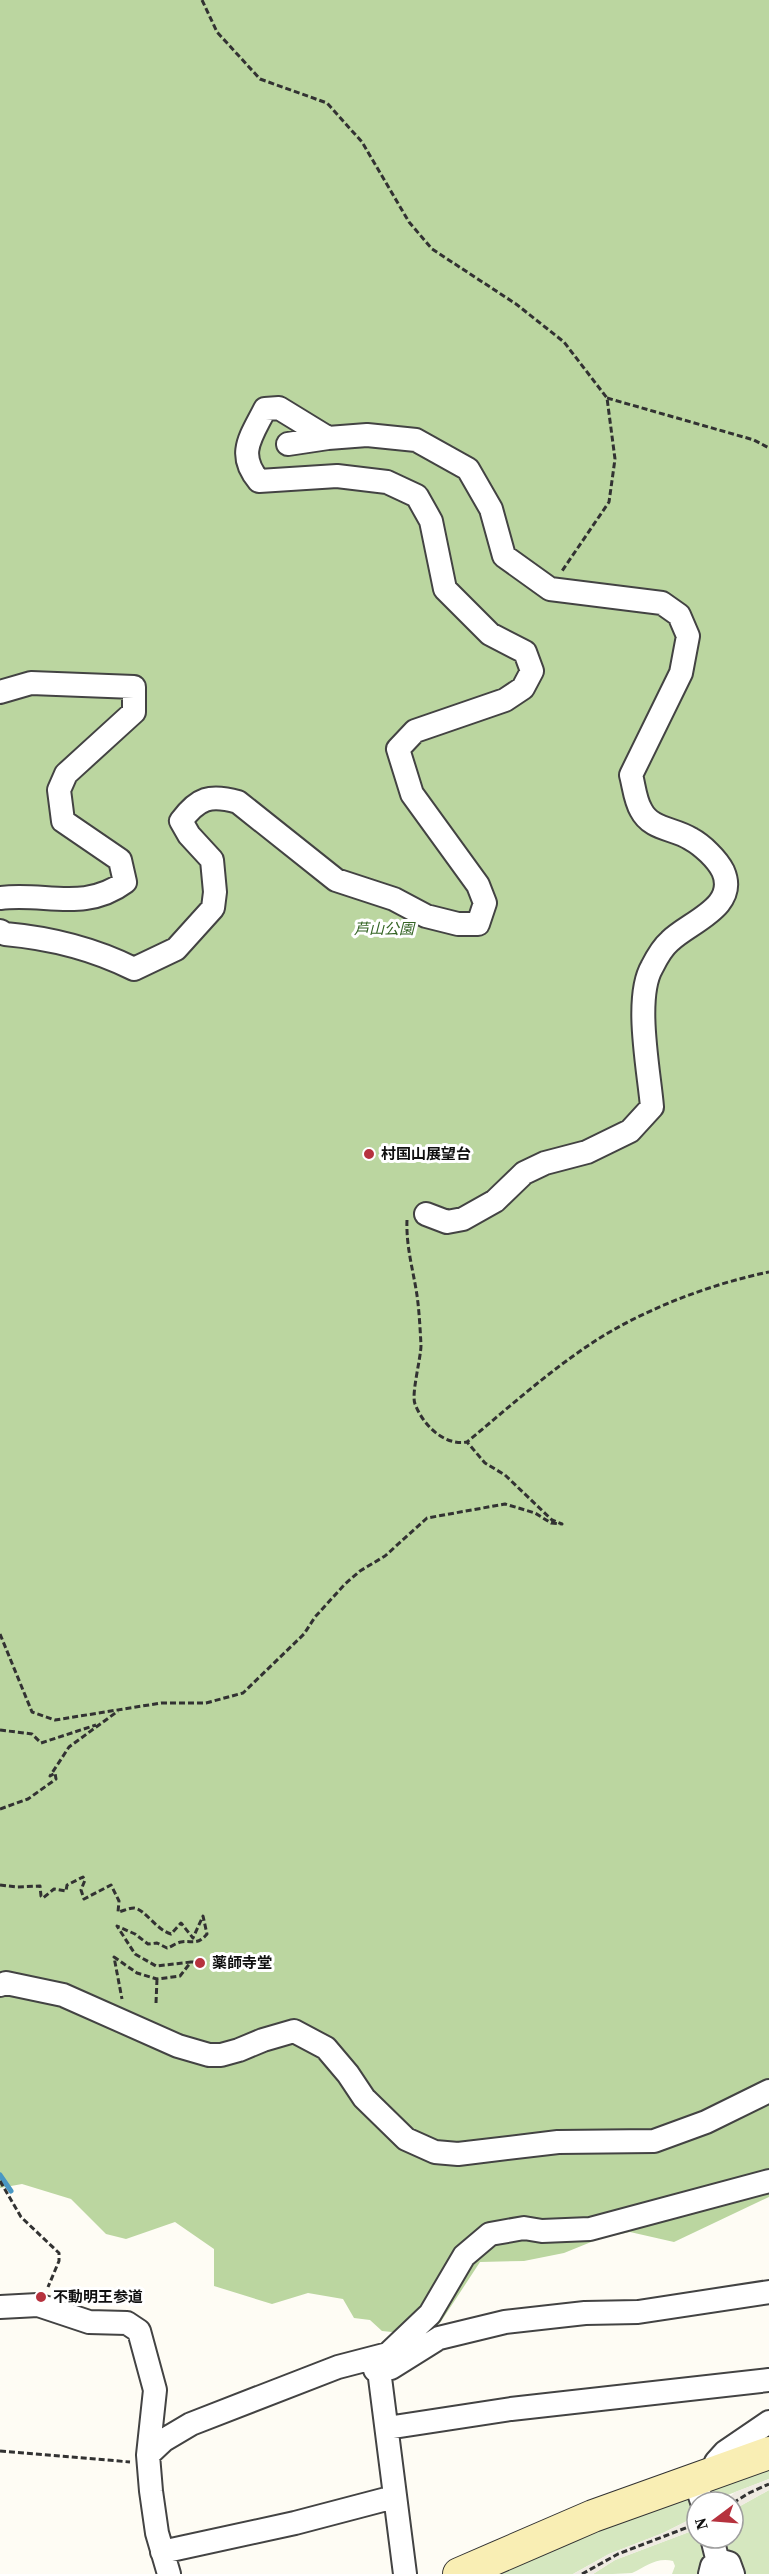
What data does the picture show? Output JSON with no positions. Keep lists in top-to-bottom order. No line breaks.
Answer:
{"parks":["芦山公園"],"places":["村国山展望台","薬師寺堂","不動明王参道"],"north":"left"}
